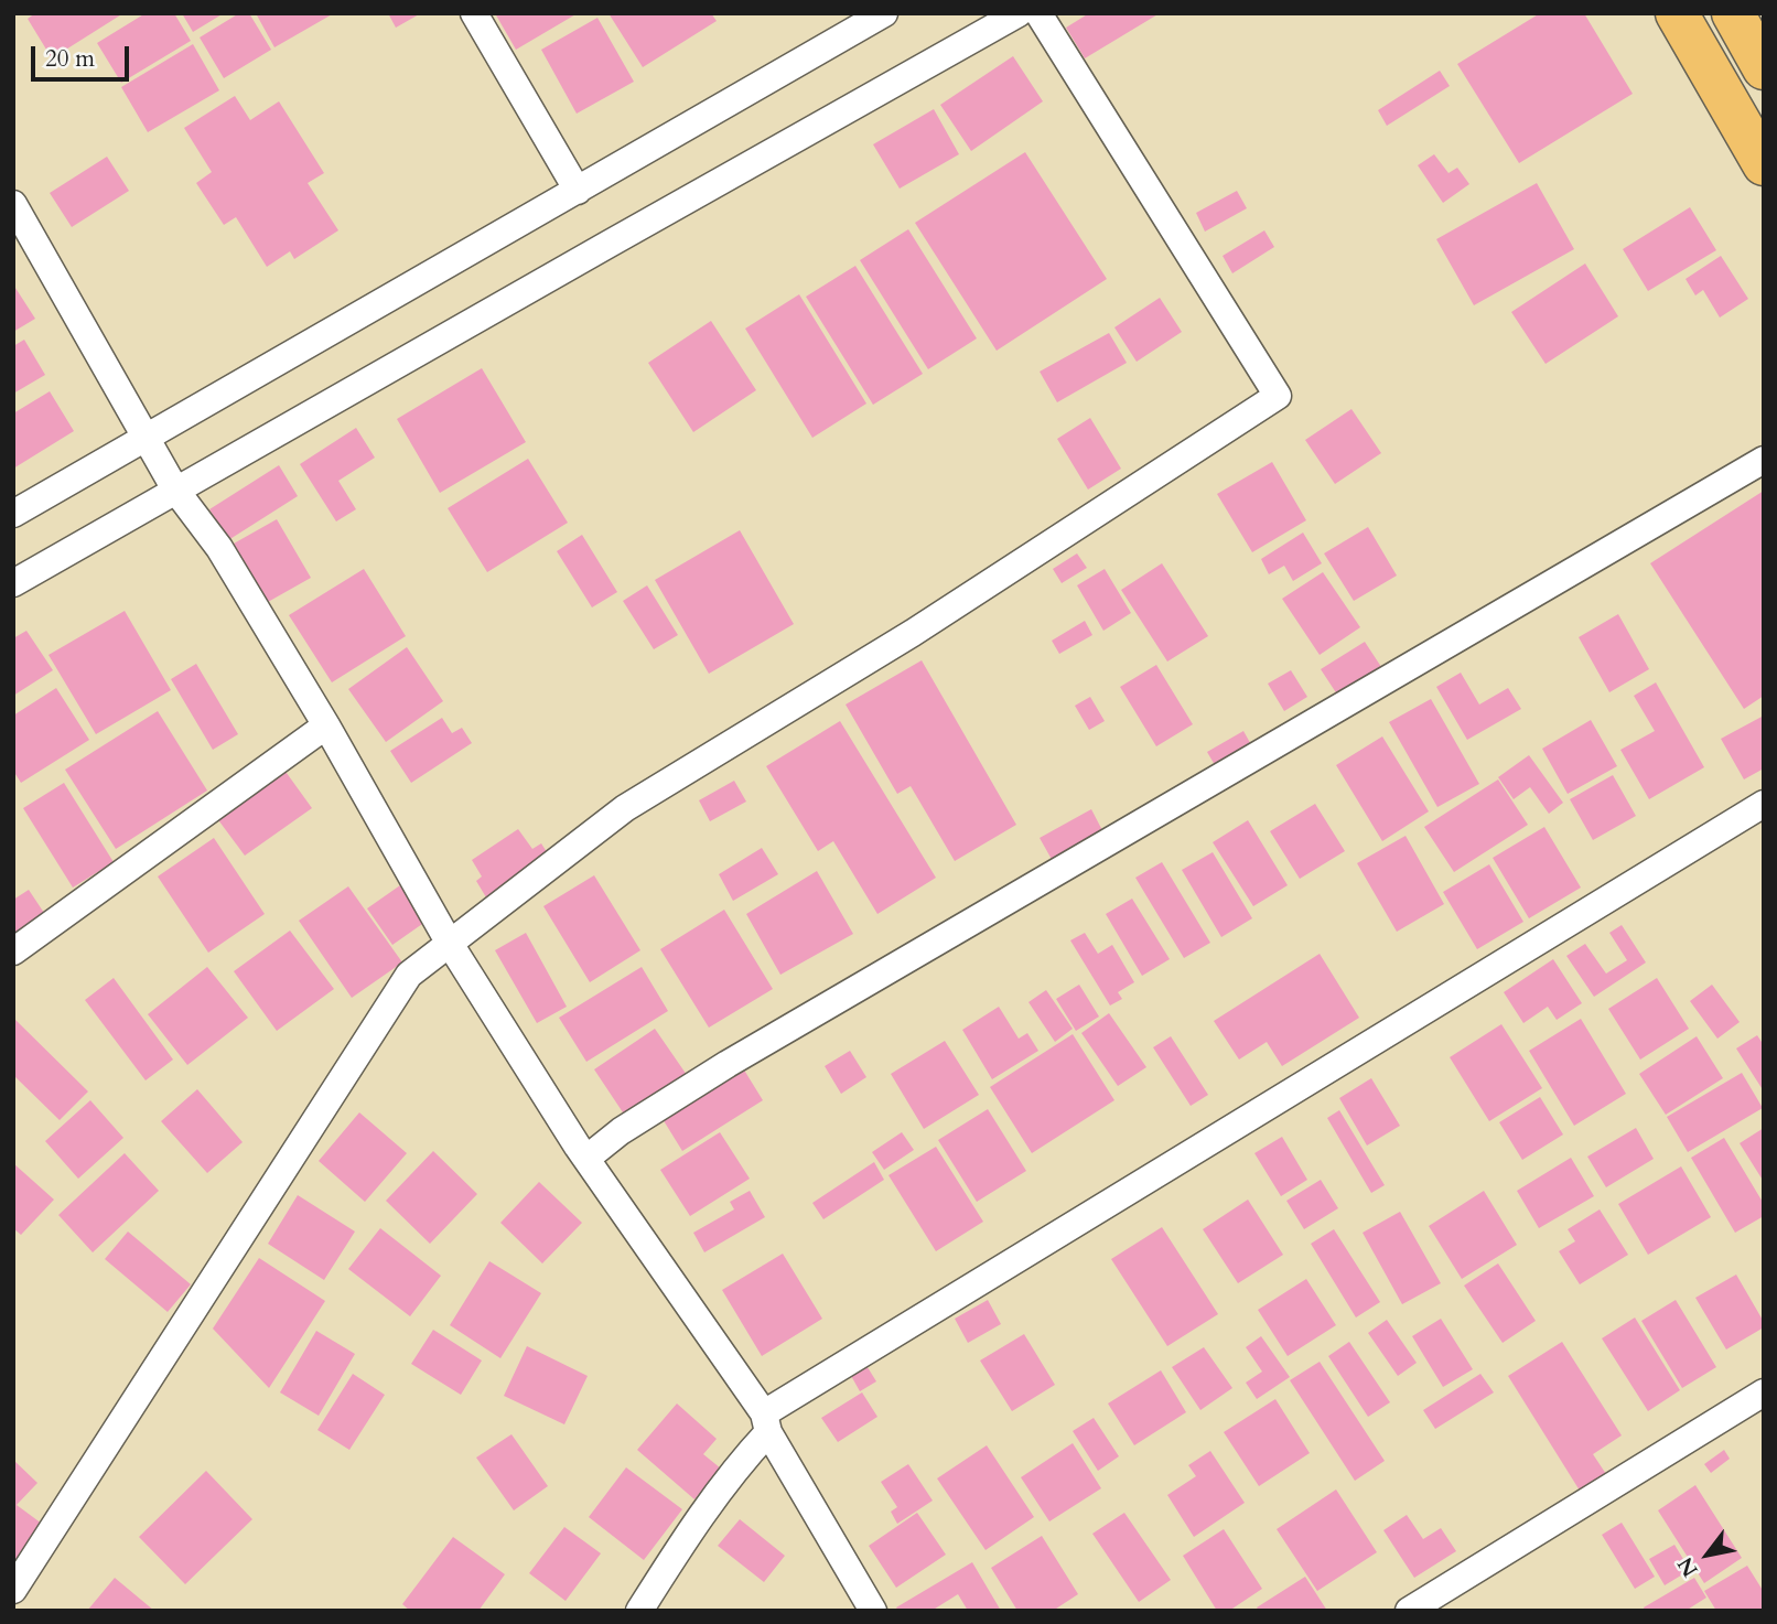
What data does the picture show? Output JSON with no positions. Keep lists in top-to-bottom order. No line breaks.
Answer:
{"scale_bar":"20 m","north":"bottom left"}
